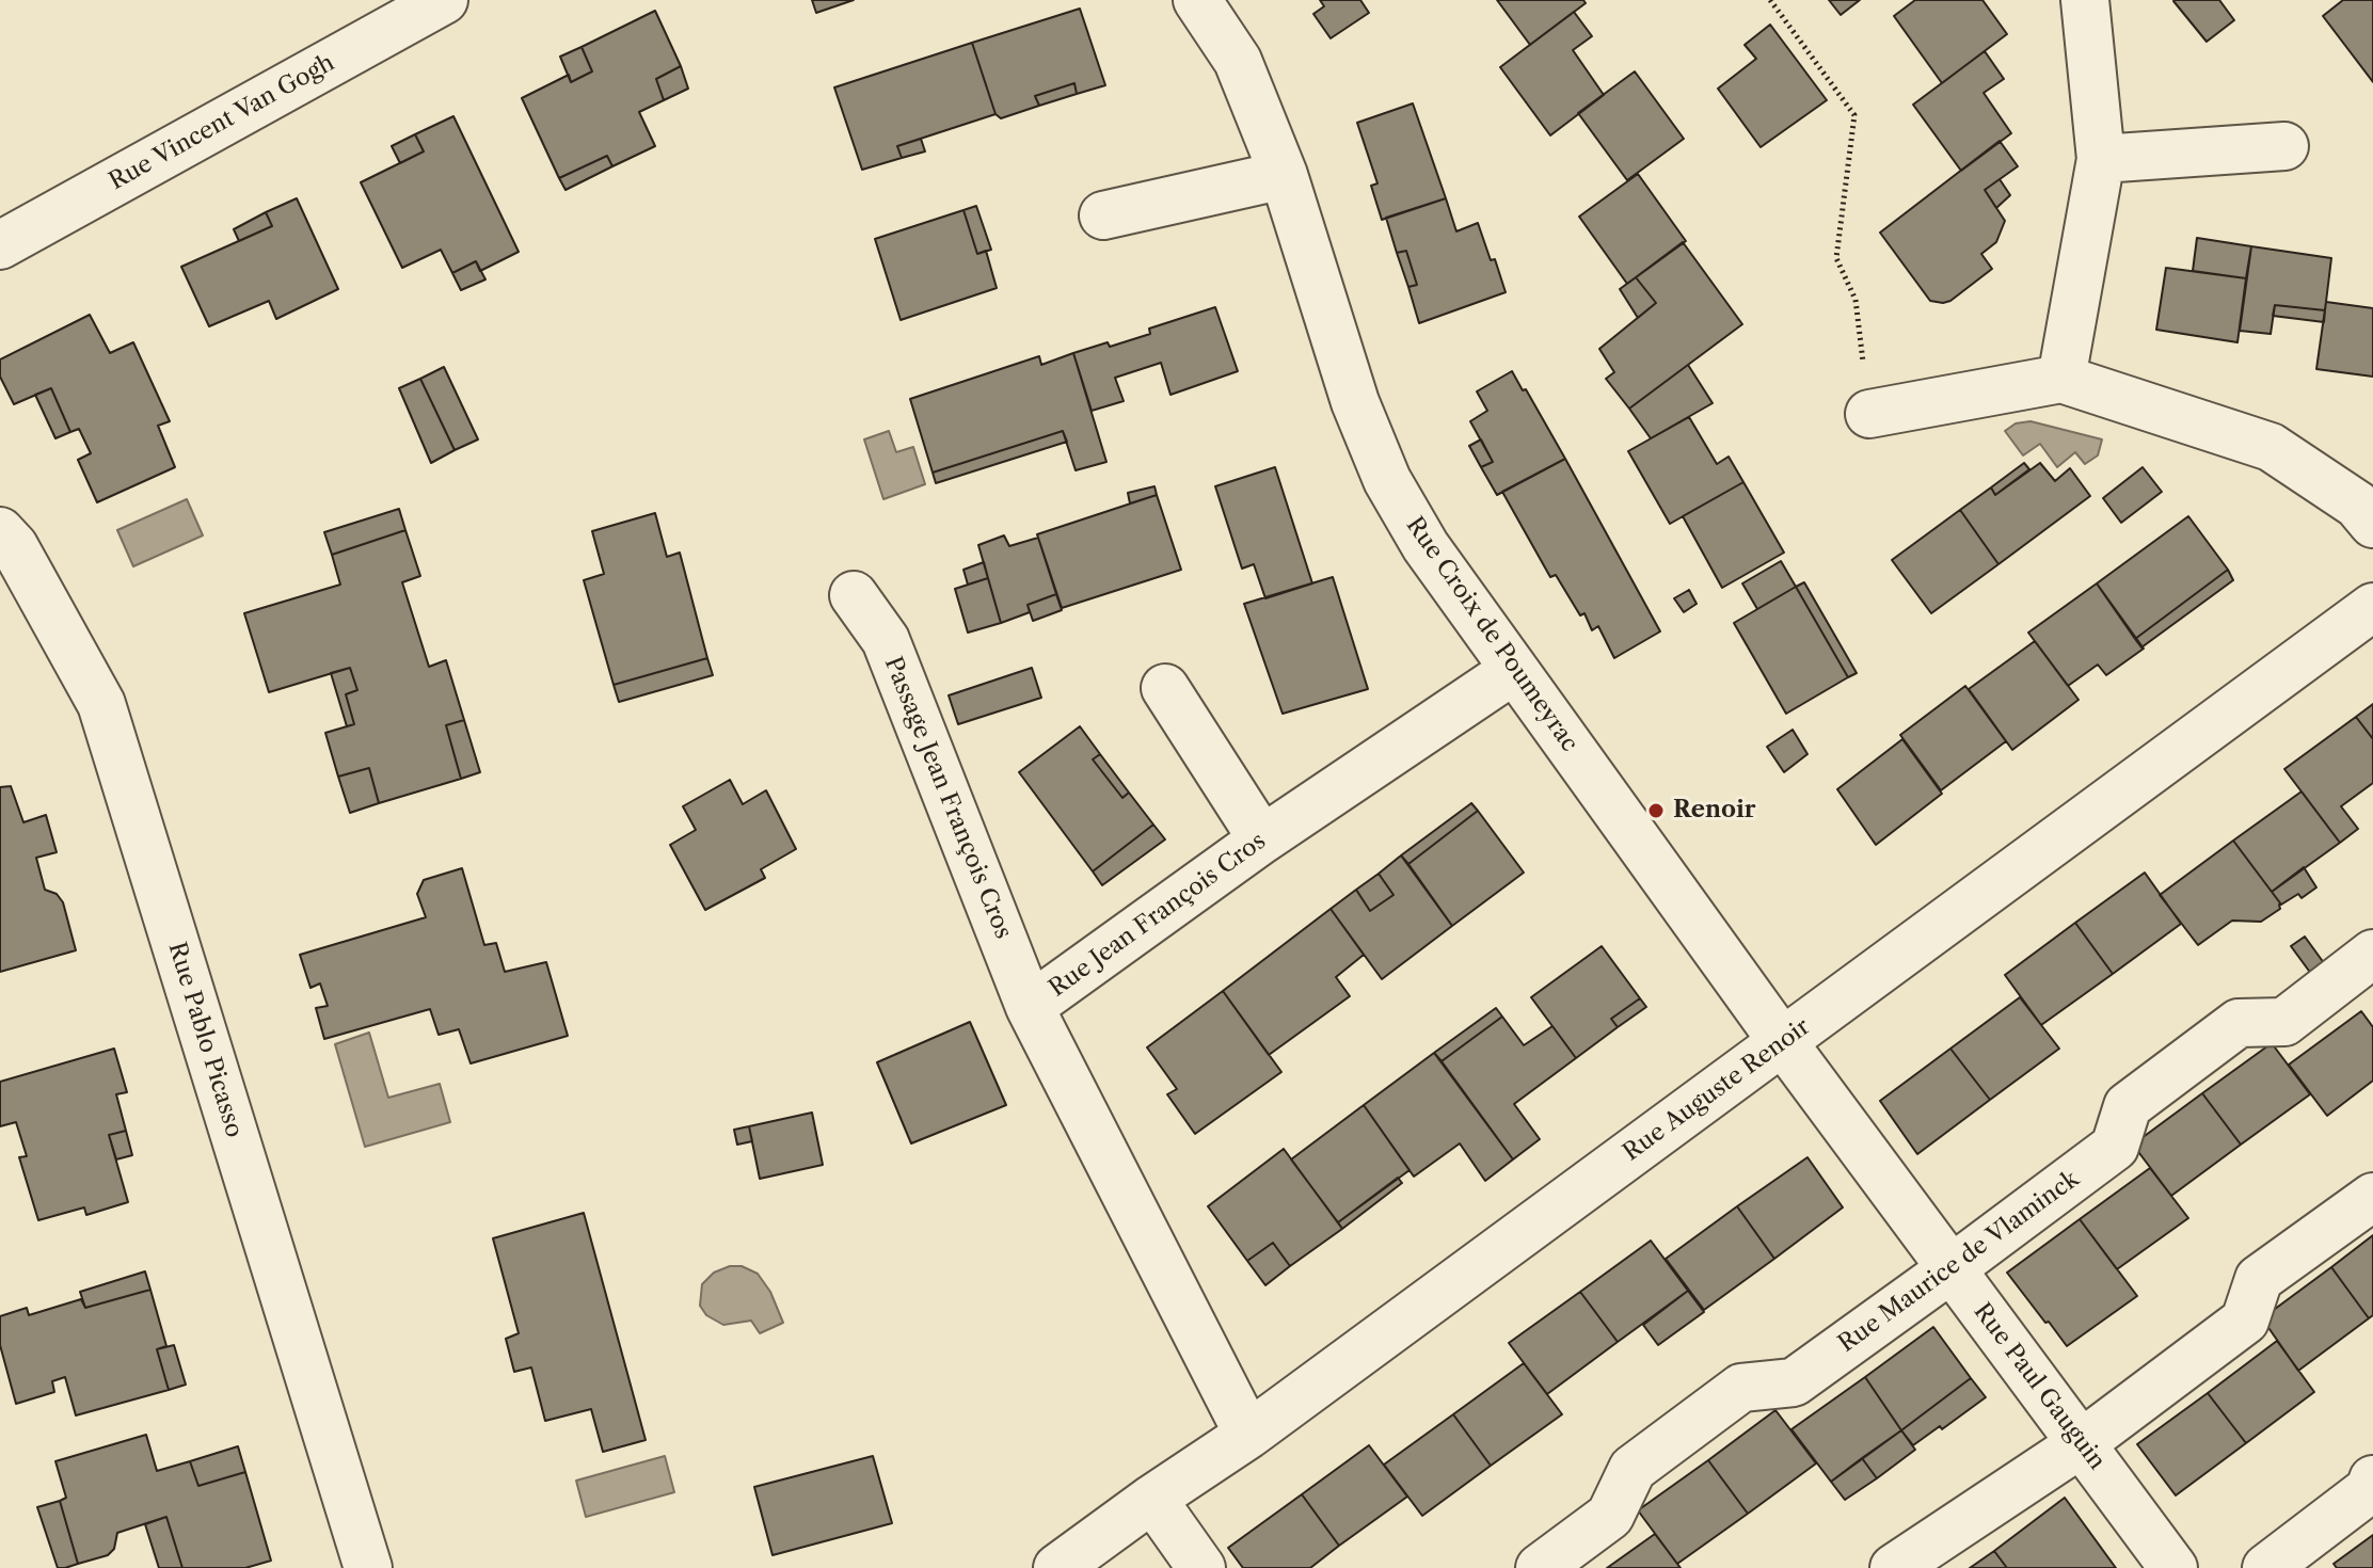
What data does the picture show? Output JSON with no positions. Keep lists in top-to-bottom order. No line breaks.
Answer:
{"streets":{"street":["Rue Vincent Van Gogh","Rue Croix de Poumeyrac","Passage Jean François Cros","Rue Jean François Cros","Rue Pablo Picasso","Rue Auguste Renoir","Rue Maurice de Vlaminck","Rue Paul Gauguin"]},"crossings":[["Rue Croix de Poumeyrac","Rue Jean François Cros"],["Rue Croix de Poumeyrac","Rue Auguste Renoir"],["Rue Croix de Poumeyrac","Rue Paul Gauguin"],["Passage Jean François Cros","Rue Jean François Cros"],["Rue Jean François Cros","Rue Auguste Renoir"],["Rue Auguste Renoir","Rue Paul Gauguin"],["Rue Maurice de Vlaminck","Rue Paul Gauguin"]],"places":["Renoir"]}
